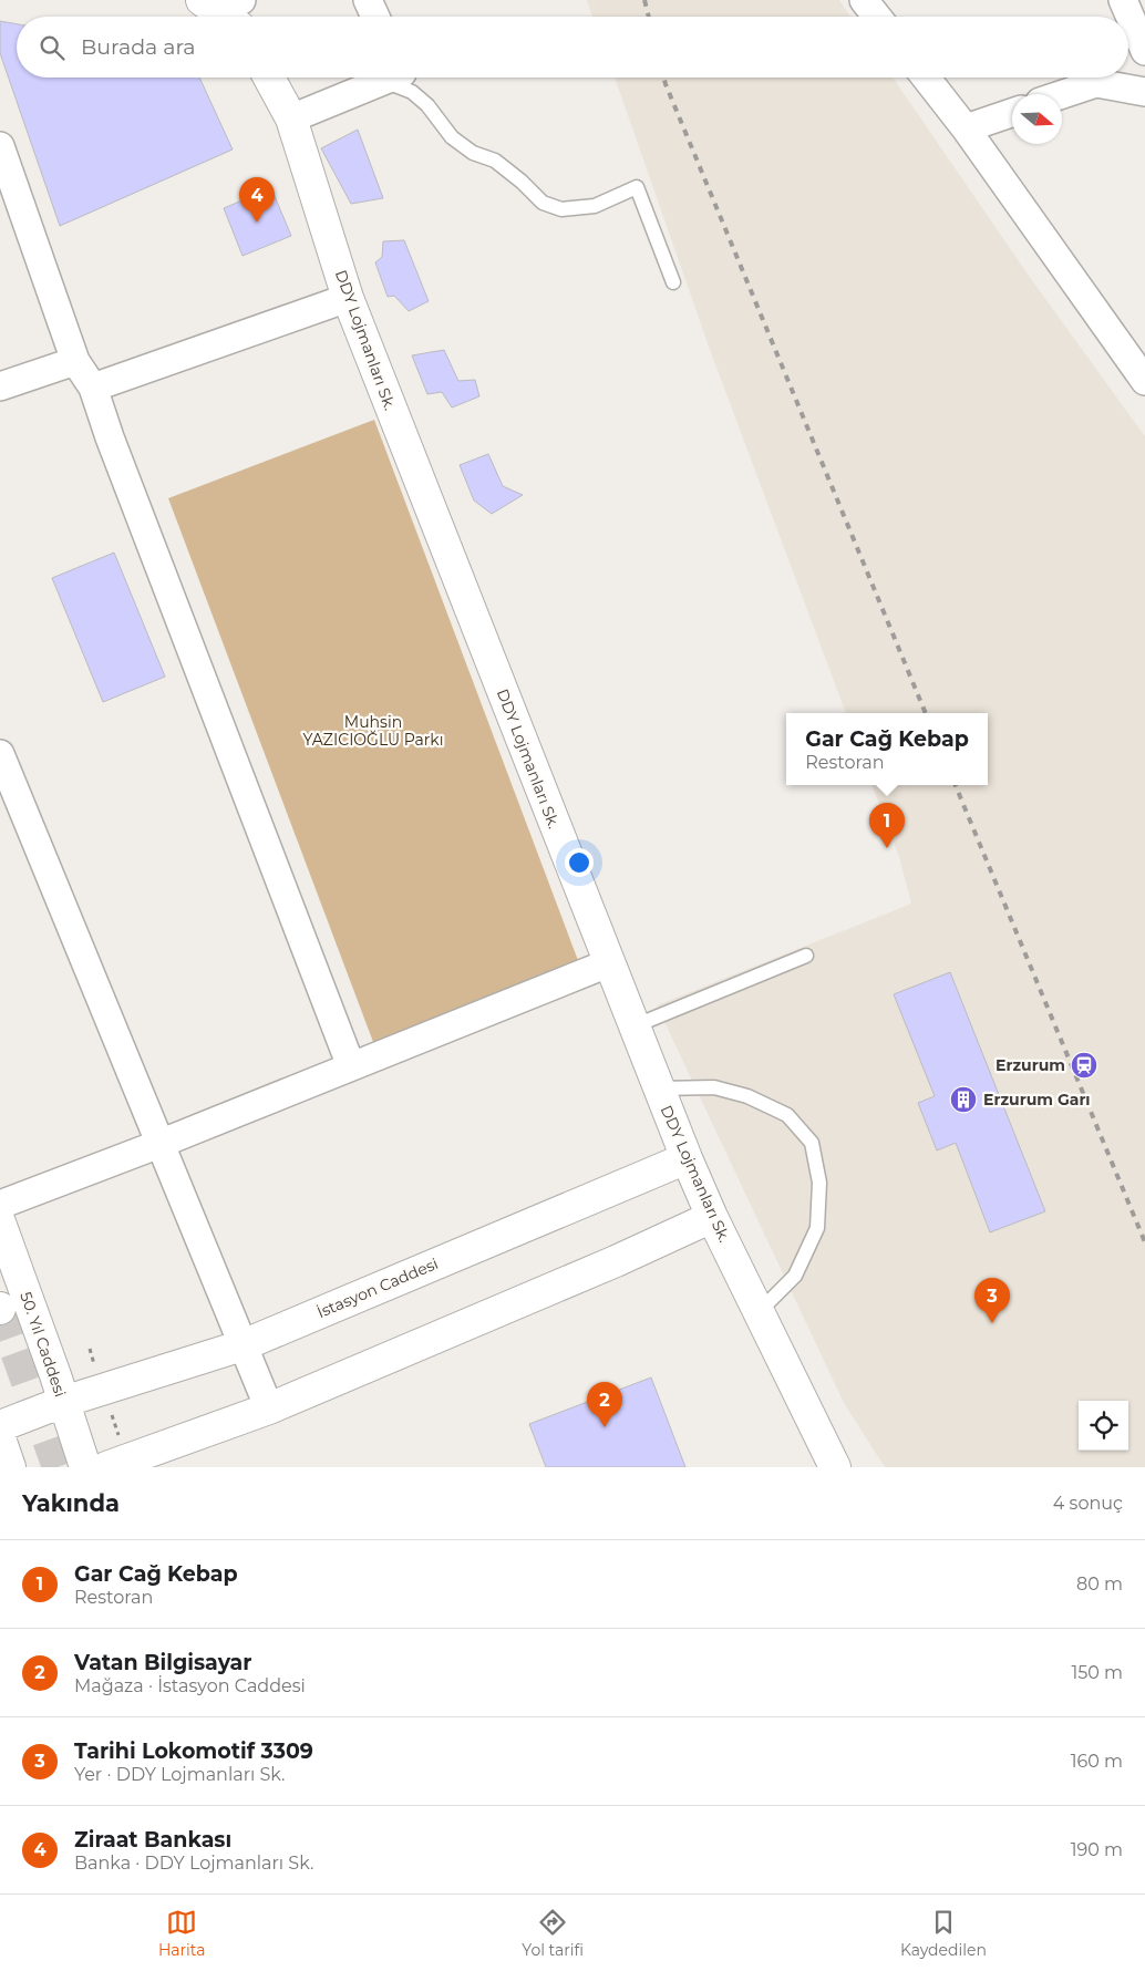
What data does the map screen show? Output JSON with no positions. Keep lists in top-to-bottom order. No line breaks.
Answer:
{"streets":{"street":["DDY Lojmanları Sk.","İstasyon Caddesi","50. Yıl Caddesi"]},"crossings":[["DDY Lojmanları Sk.","İstasyon Caddesi"],["İstasyon Caddesi","50. Yıl Caddesi"]],"parks":["Muhsin YAZICIOĞLU Parkı"],"places":{"station":["Erzurum"],"building":["Erzurum Garı"]},"north":"right","page":{"search":"Burada ara","pins":["4","1","3","2"],"popup":["Gar Cağ Kebap","Restoran"],"heading":["Yakında","4 sonuç"],"list":[{"mark":"1","name":"Gar Cağ Kebap","note":"Restoran","value":"80 m"},{"mark":"2","name":"Vatan Bilgisayar","note":"Mağaza · İstasyon Caddesi","value":"150 m"},{"mark":"3","name":"Tarihi Lokomotif 3309","note":"Yer · DDY Lojmanları Sk.","value":"160 m"},{"mark":"4","name":"Ziraat Bankası","note":"Banka · DDY Lojmanları Sk.","value":"190 m"}],"nav":["Harita","Yol tarifi","Kaydedilen"]}}
